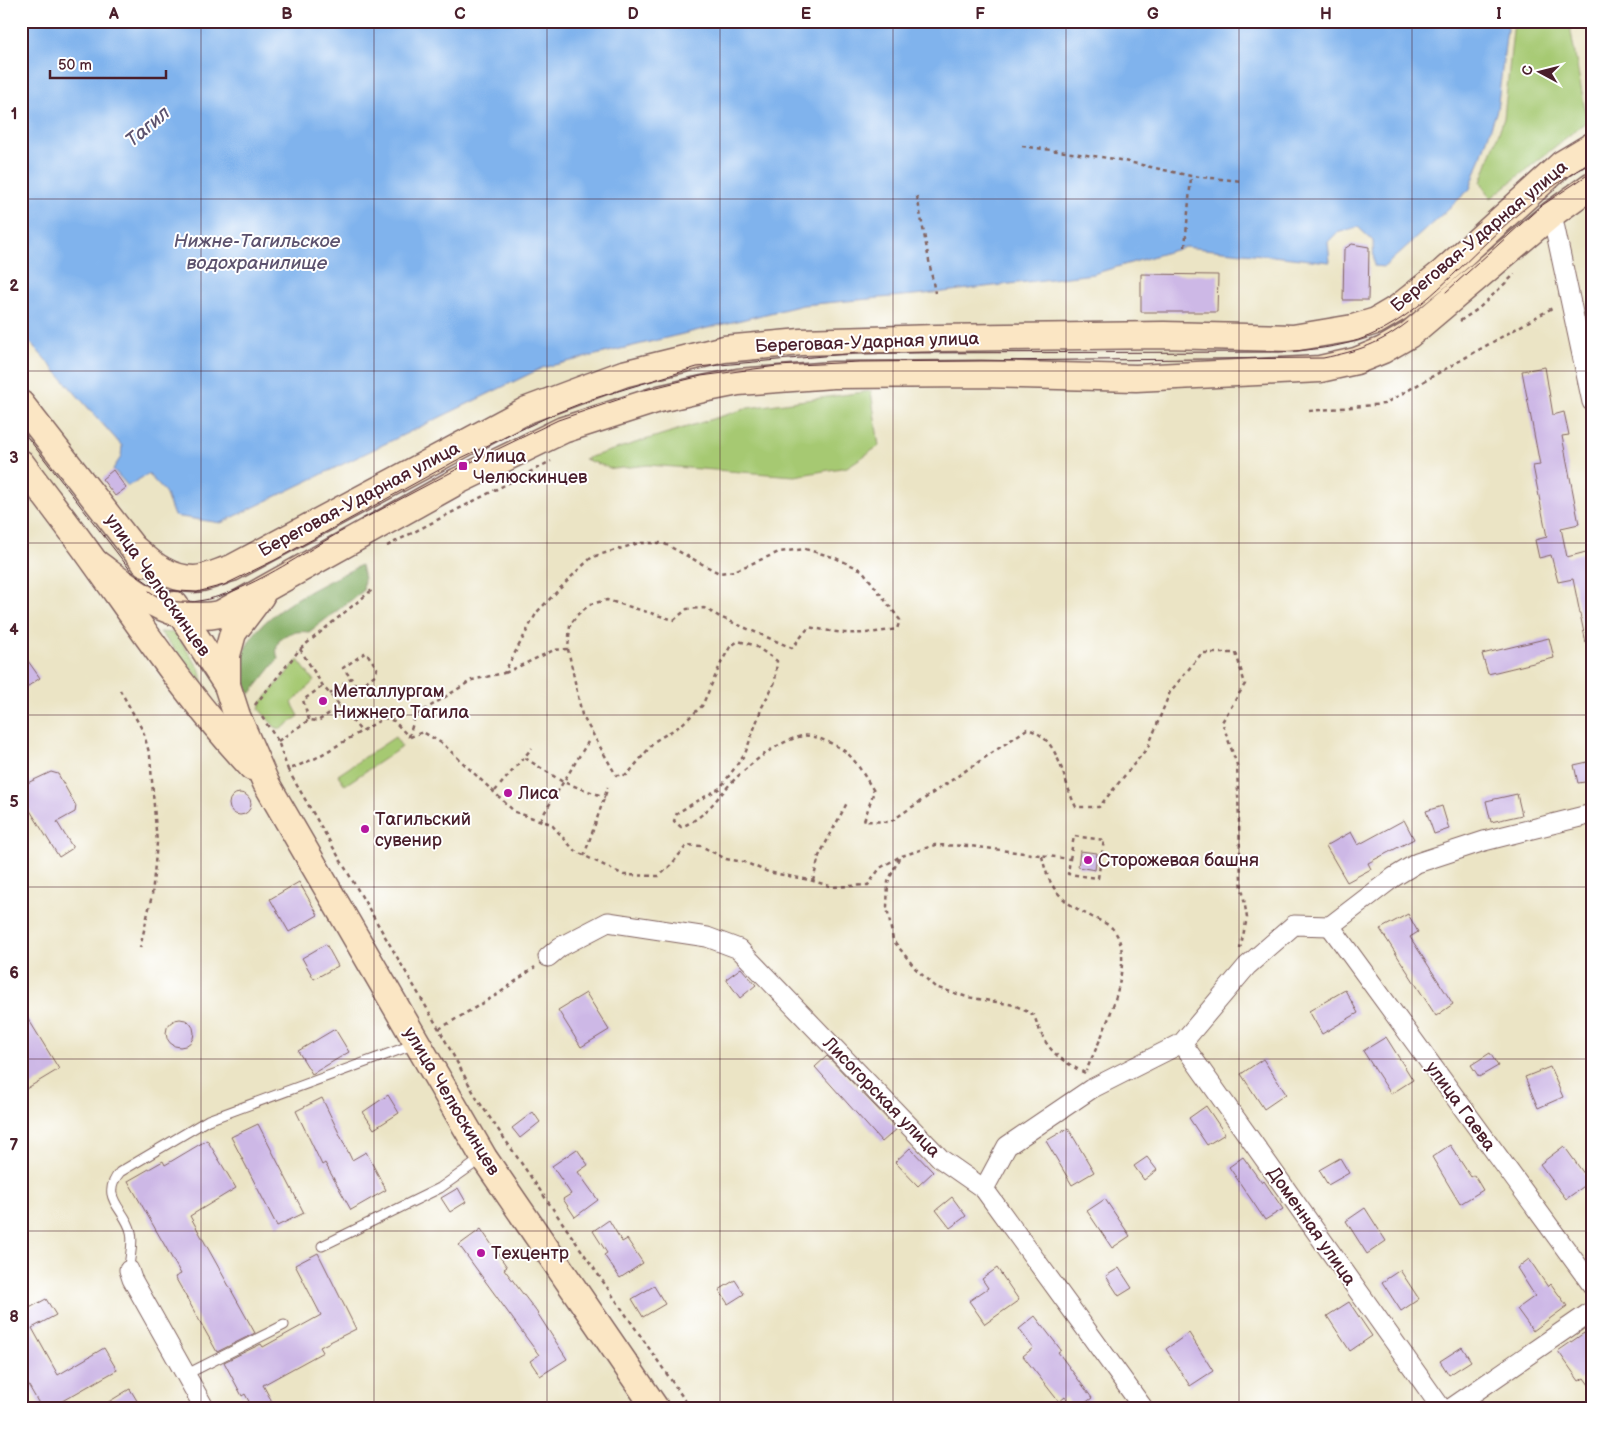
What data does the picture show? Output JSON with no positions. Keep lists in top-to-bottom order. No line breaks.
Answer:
{"streets":{"main road":["Береговая-Ударная улица","улица Челюскинцев"],"street":["Лисогорская улица","улица Гаева","Доменная улица"]},"crossings":[["Береговая-Ударная улица","улица Челюскинцев"]],"water":["Тагил","Нижне-Тагильское водохранилище"],"places":{"transit":["Улица Челюскинцев"],"other":["Металлургам Нижнего Тагила","Лиса","Тагильский сувенир","Сторожевая башня","Техцентр"]},"scale_bar":"50 m","north":"left","grid":{"columns":["A","B","C","D","E","F","G","H","I"],"rows":["1","2","3","4","5","6","7","8"]}}
